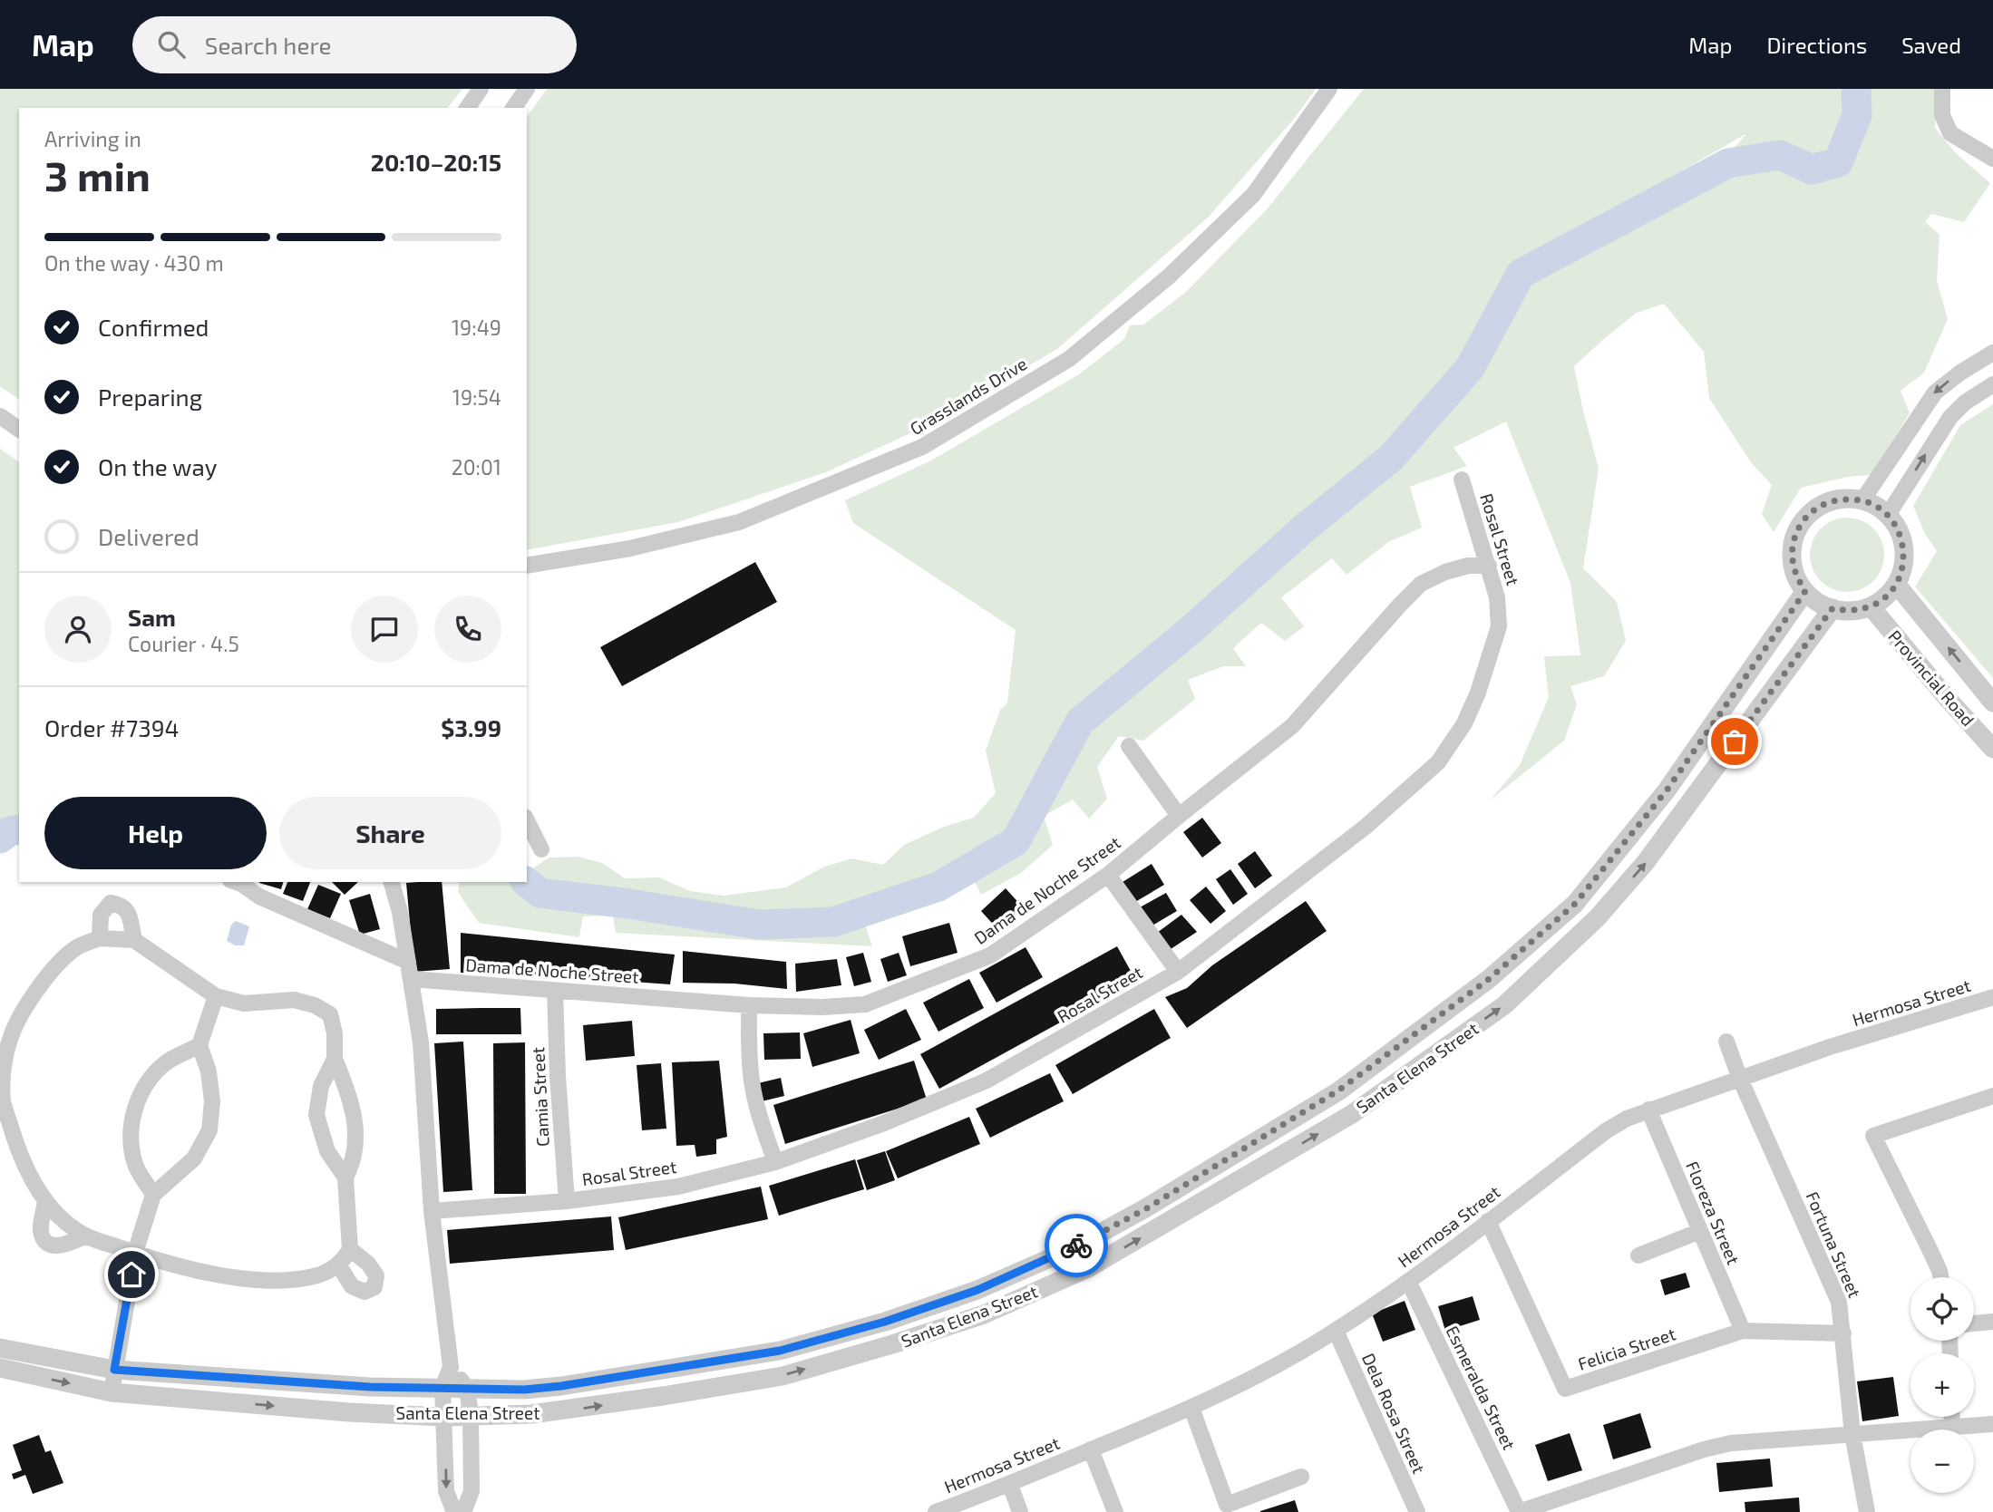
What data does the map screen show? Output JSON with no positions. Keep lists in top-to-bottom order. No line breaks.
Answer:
{"streets":{"street":["Grasslands Drive","Rosal Street","Provincial Road","Dama de Noche Street","Hermosa Street","Santa Elena Street","Camia Street","Floreza Street","Fortuna Street","Felicia Street","Esmeralda Street","Dela Rosa Street"]},"crossings":[["Rosal Street","Dama de Noche Street"],["Rosal Street","Camia Street"],["Provincial Road","Santa Elena Street"],["Dama de Noche Street","Camia Street"],["Hermosa Street","Floreza Street"],["Hermosa Street","Fortuna Street"],["Hermosa Street","Felicia Street"],["Hermosa Street","Esmeralda Street"],["Hermosa Street","Dela Rosa Street"],["Floreza Street","Felicia Street"],["Fortuna Street","Felicia Street"]],"page":{"header":"Map","search":"Search here","nav":["Map","Directions","Saved"],"heading":["3 min","Arriving in","20:10–20:15"],"panel":["Sam","Courier · 4.5","Order #7394","$3.99"],"bar":"On the way · 430 m","list":[["Confirmed","19:49"],["Preparing","19:54"],["On the way","20:01"],"Delivered"],"buttons":["Help","Share"],"map_buttons":["+","−"]}}
